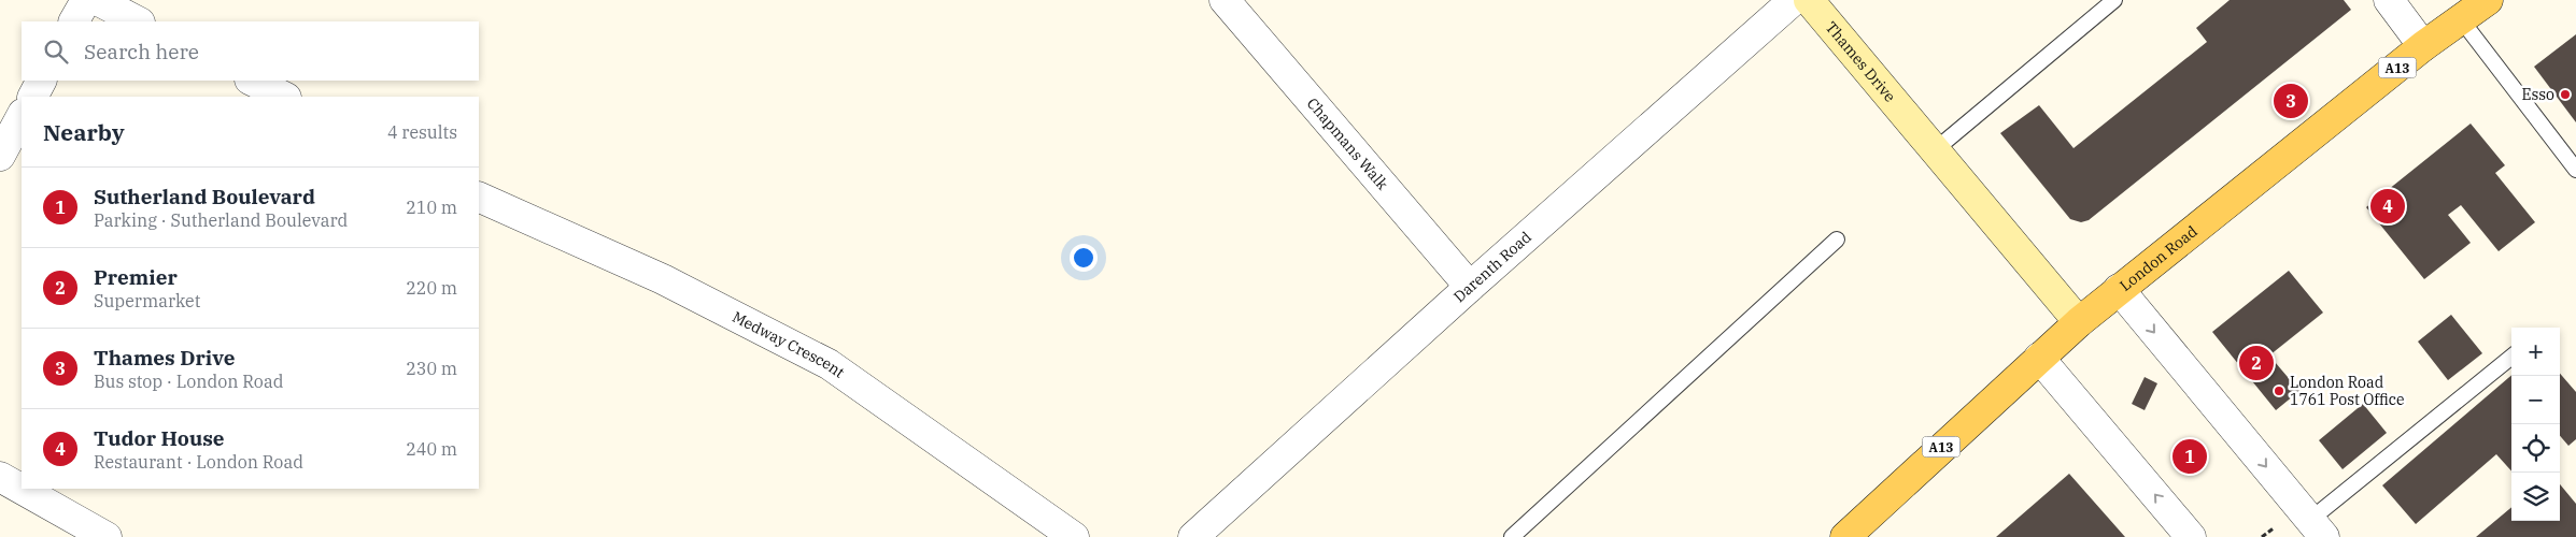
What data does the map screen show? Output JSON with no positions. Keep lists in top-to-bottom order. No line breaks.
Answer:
{"streets":{"main road":["A13","London Road"],"street":["Thames Drive","Chapmans Walk","Darenth Road","Medway Crescent"]},"crossings":[["Thames Drive","London Road"],["Chapmans Walk","Darenth Road"]],"places":["Esso","London Road 1761 Post Office"],"page":{"search":"Search here","pins":["3","4","2","1"],"heading":["Nearby","4 results"],"list":[{"mark":"1","name":"Sutherland Boulevard","note":"Parking · Sutherland Boulevard","value":"210 m"},{"mark":"2","name":"Premier","note":"Supermarket","value":"220 m"},{"mark":"3","name":"Thames Drive","note":"Bus stop · London Road","value":"230 m"},{"mark":"4","name":"Tudor House","note":"Restaurant · London Road","value":"240 m"}],"map_buttons":["+","−"]}}
